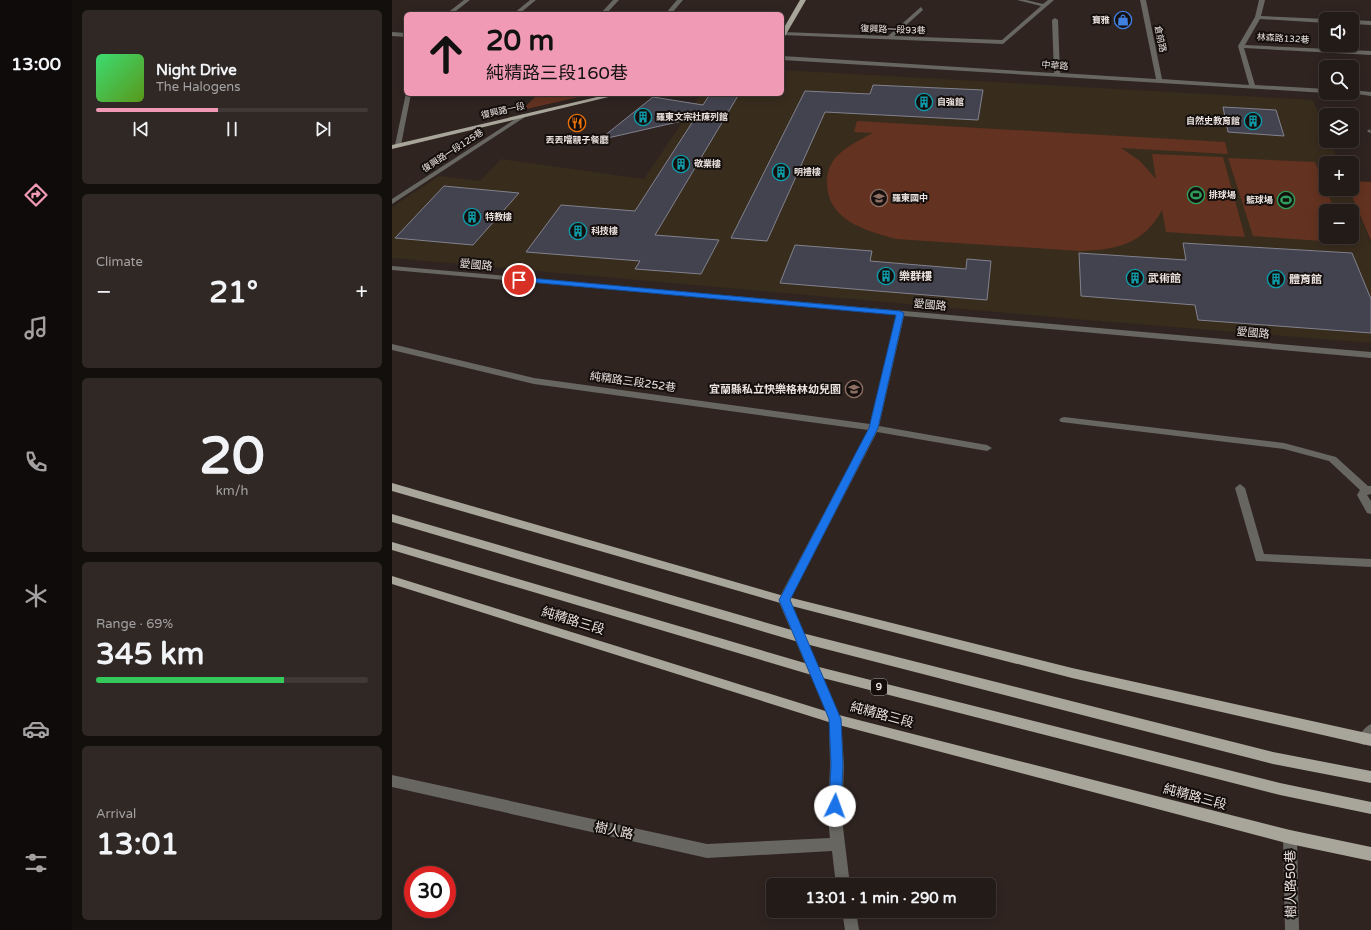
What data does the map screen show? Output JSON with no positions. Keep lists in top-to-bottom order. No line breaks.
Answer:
{"streets":{"main road":["復興路一段","純精路三段","9"],"street":["復興路一段93巷","倉前路","林森路132巷","中華路","復興路一段125巷","愛國路","純精路三段252巷","樹人路","樹人路50巷"]},"crossings":[["倉前路","中華路"],["復興路一段","復興路一段125巷"],["純精路三段","樹人路50巷"]],"places":{"shop":["寶雅"],"building":["自強館","羅東文宗社陳列館","自然史教育館","敬業樓","明禮樓","特教樓","科技樓","樂群樓","武術館","體育館"],"restaurant":["丟丟噹親子餐廳"],"sports":["排球場","籃球場"],"school or university":["羅東國中","宜蘭縣私立快樂格林幼兒園"]},"page":{"tabs":"13:00","map_buttons":["+","−"],"turn":["20 m","純精路三段160巷"],"song":["Night Drive","The Halogens"],"tile":["Climate",["20","km/h"],["Range · 69%","345 km"],["Arrival","13:01"]],"heat":["−","21°","+"],"limit":"30","trip":"13:01 · 1 min · 290 m"}}
